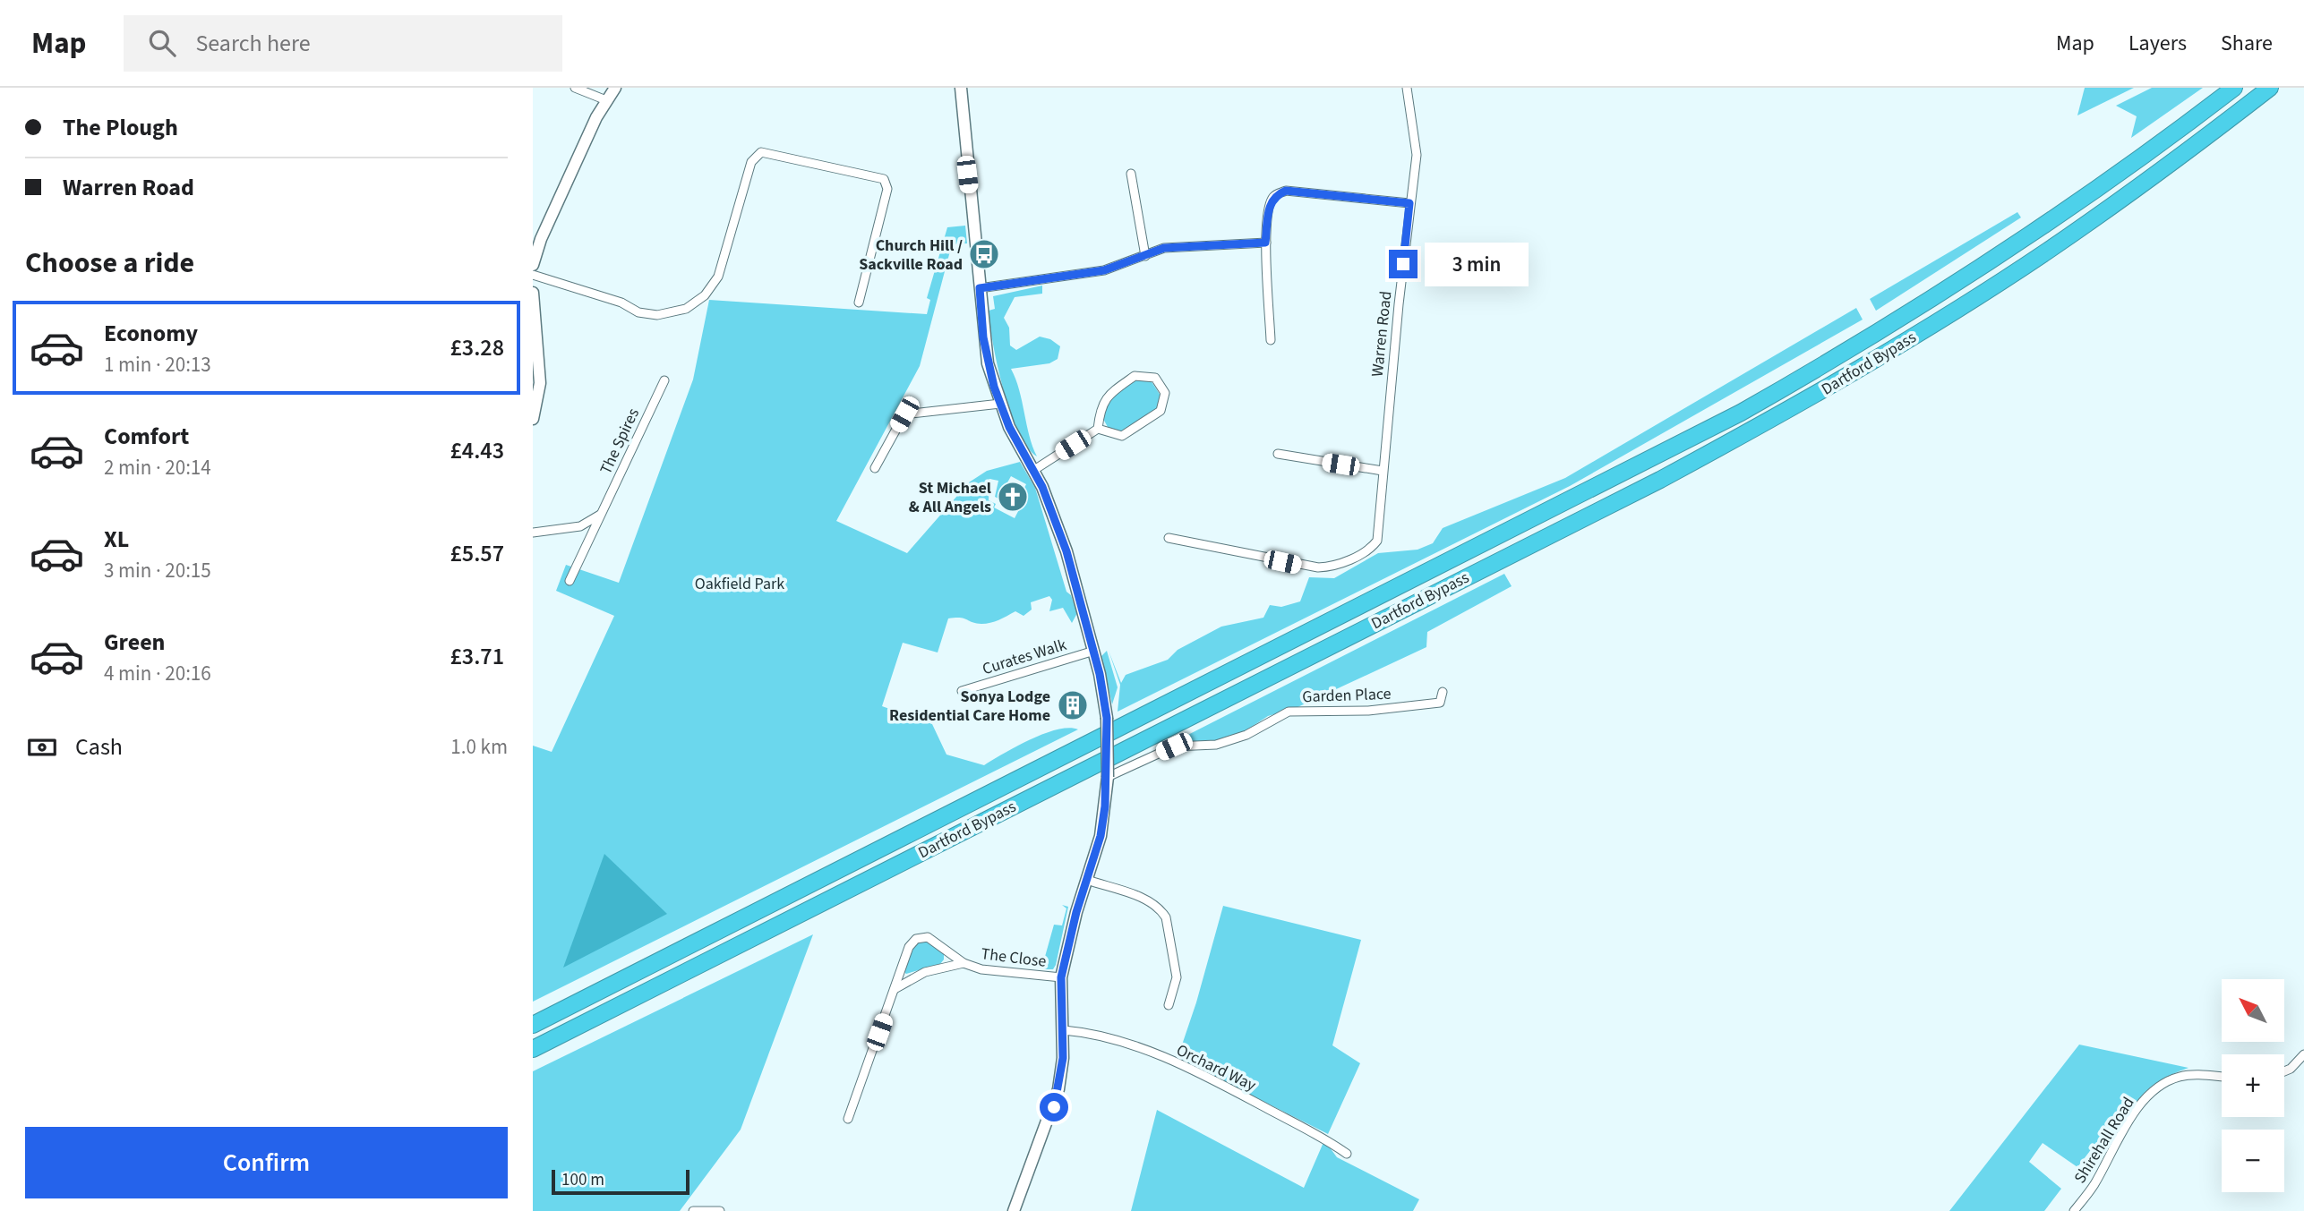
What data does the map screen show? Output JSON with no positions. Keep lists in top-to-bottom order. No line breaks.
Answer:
{"streets":{"highway":["Dartford Bypass"],"street":["Warren Road","The Spires","Curates Walk","Garden Place","The Close","Orchard Way","Shirehall Road"]},"parks":["Oakfield Park"],"places":{"bus stop":["Church Hill / Sackville Road"],"church":["St Michael & All Angels"],"building":["Sonya Lodge Residential Care Home"]},"scale_bar":"100 m","north":"top left","page":{"header":"Map","search":"Search here","nav":["Map","Layers","Share"],"banner":["The Plough","Warren Road"],"heading":"Choose a ride","bubble":"3 min","list":[{"name":"Economy","note":"1 min · 20:13","value":"£3.28"},{"name":"Comfort","note":"2 min · 20:14","value":"£4.43"},{"name":"XL","note":"3 min · 20:15","value":"£5.57"},{"name":"Green","note":"4 min · 20:16","value":"£3.71"}],"pay":["Cash","1.0 km"],"map_buttons":["+","−"],"buttons":"Confirm","scale":"100 m"}}
